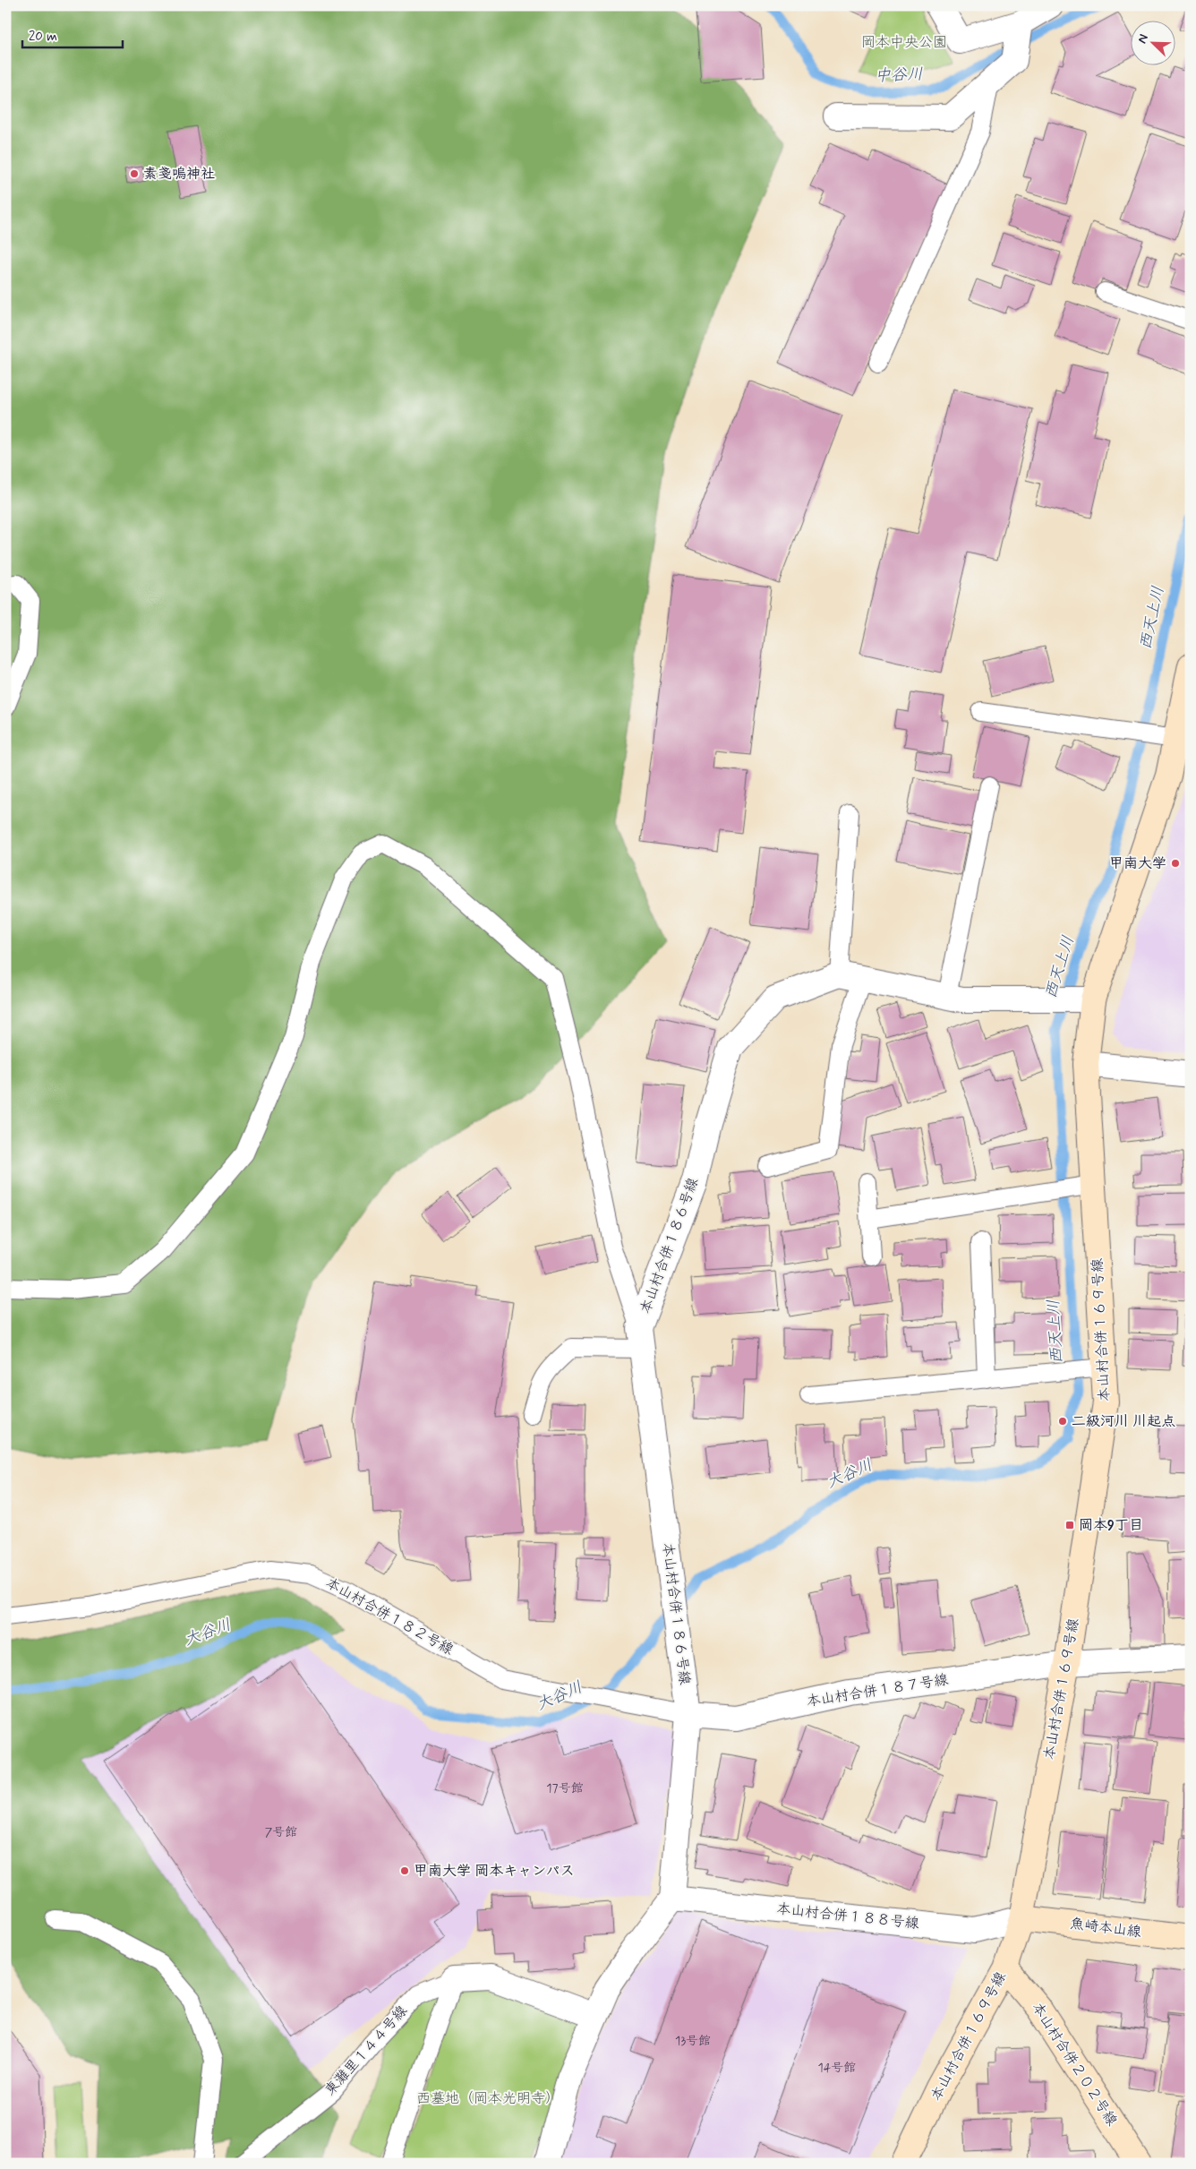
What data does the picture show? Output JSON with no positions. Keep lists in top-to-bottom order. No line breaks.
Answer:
{"streets":{"street":["本山村合併１８６号線","本山村合併１６９号線","本山村合併１８７号線","本山村合併１８８号線","魚崎本山線","本山村合併２０２号線"],"lane":["本山村合併１８２号線","東灘里１４４号線"]},"crossings":[["本山村合併１８６号線","本山村合併１８２号線"],["本山村合併１８６号線","本山村合併１８７号線"],["本山村合併１８６号線","本山村合併１８８号線"],["本山村合併１６９号線","本山村合併１８７号線"],["本山村合併１６９号線","本山村合併１８８号線"],["本山村合併１６９号線","魚崎本山線"],["本山村合併１６９号線","本山村合併２０２号線"],["本山村合併１８２号線","本山村合併１８７号線"],["本山村合併１８８号線","魚崎本山線"]],"water":["中谷川","西天上川","大谷川"],"parks":["岡本中央公園","西墓地（岡本光明寺）"],"places":{"other":["素戔嗚神社","甲南大学","二級河川 川起点","甲南大学 岡本キャンパス"],"transit":["岡本9丁目"]},"house_numbers":["17号館","7号館","13号館","14号館"],"scale_bar":"20 m","north":"top left"}
